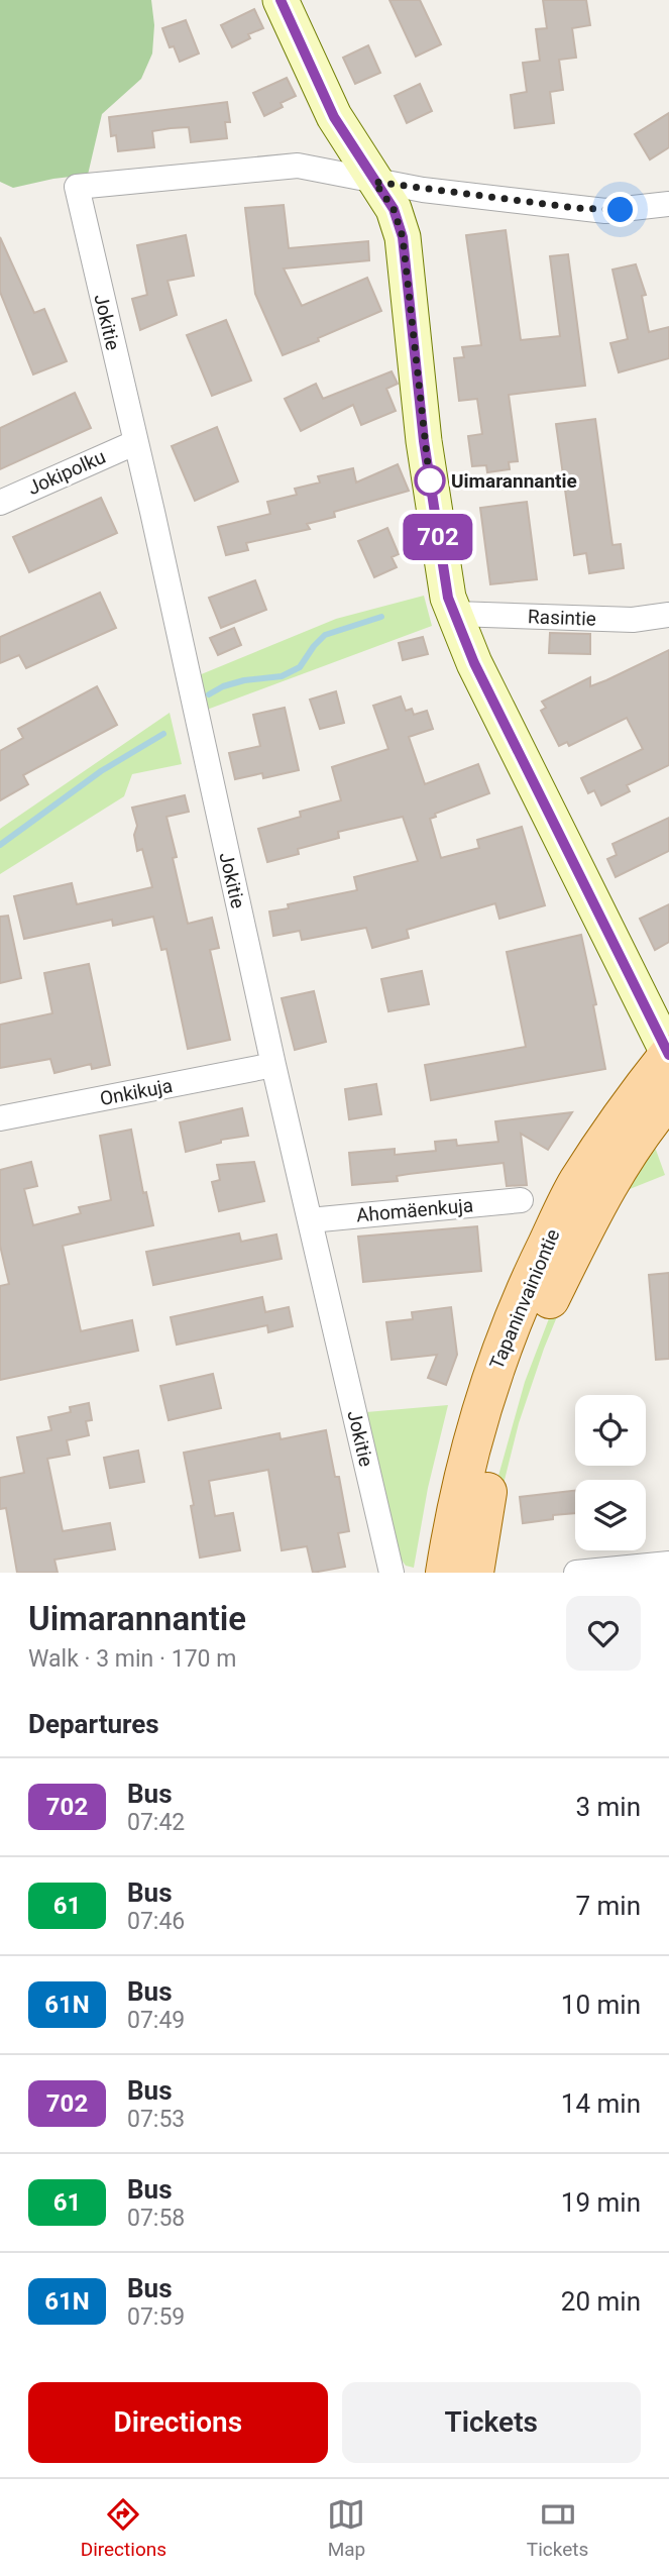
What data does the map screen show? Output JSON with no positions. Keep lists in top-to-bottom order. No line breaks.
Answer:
{"streets":{"main road":["Tapaninvainiontie"],"street":["Jokitie","Jokipolku","Rasintie","Onkikuja","Ahomäenkuja"]},"crossings":[["Jokitie","Jokipolku"],["Jokitie","Onkikuja"],["Jokitie","Ahomäenkuja"]],"places":["Uimarannantie"],"lines":["bus line 702"],"page":{"on_map":"702","heading":[["Uimarannantie","Walk · 3 min · 170 m"],"Departures"],"list":[{"mark":"702","name":"Bus","note":"07:42","value":"3 min"},{"mark":"61","name":"Bus","note":"07:46","value":"7 min"},{"mark":"61N","name":"Bus","note":"07:49","value":"10 min"},{"mark":"702","name":"Bus","note":"07:53","value":"14 min"},{"mark":"61","name":"Bus","note":"07:58","value":"19 min"},{"mark":"61N","name":"Bus","note":"07:59","value":"20 min"}],"buttons":["Directions","Tickets"],"tabs":["Directions","Map","Tickets"]}}
